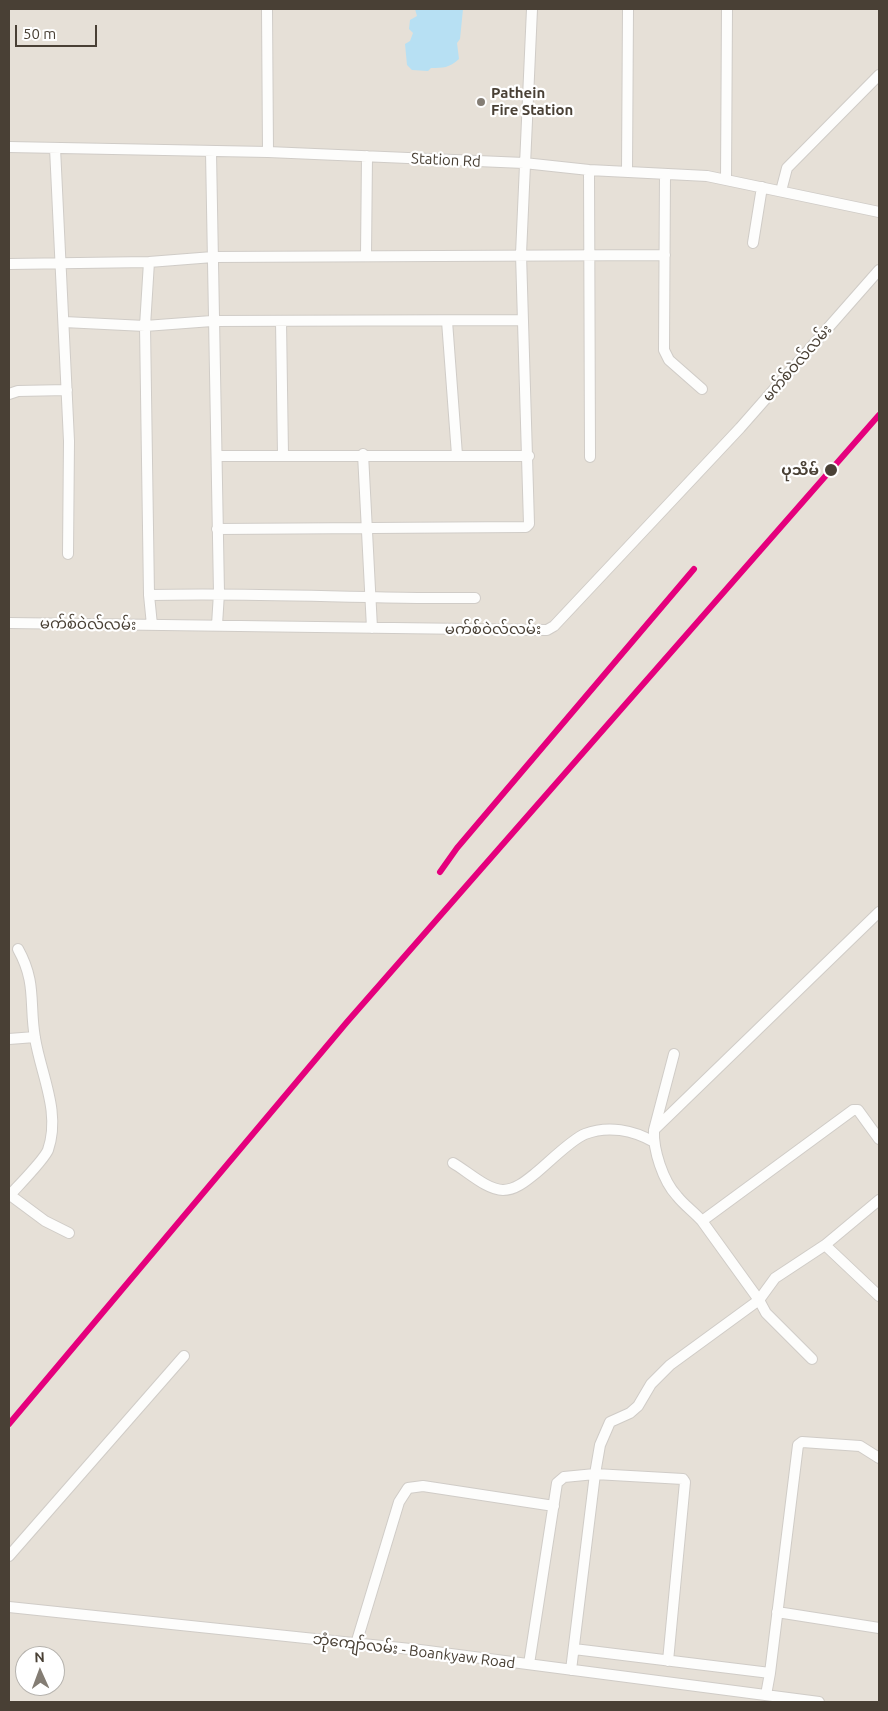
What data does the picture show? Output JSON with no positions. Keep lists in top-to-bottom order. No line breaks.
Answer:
{"streets":{"street":["Station Rd","မက်စ်ဝဲလ်လမ်း","ဘုံကျော်လမ်း - Boankyaw Road"]},"places":["Pathein Fire Station","ပုသိမ်"],"scale_bar":"50 m","north":"top"}
